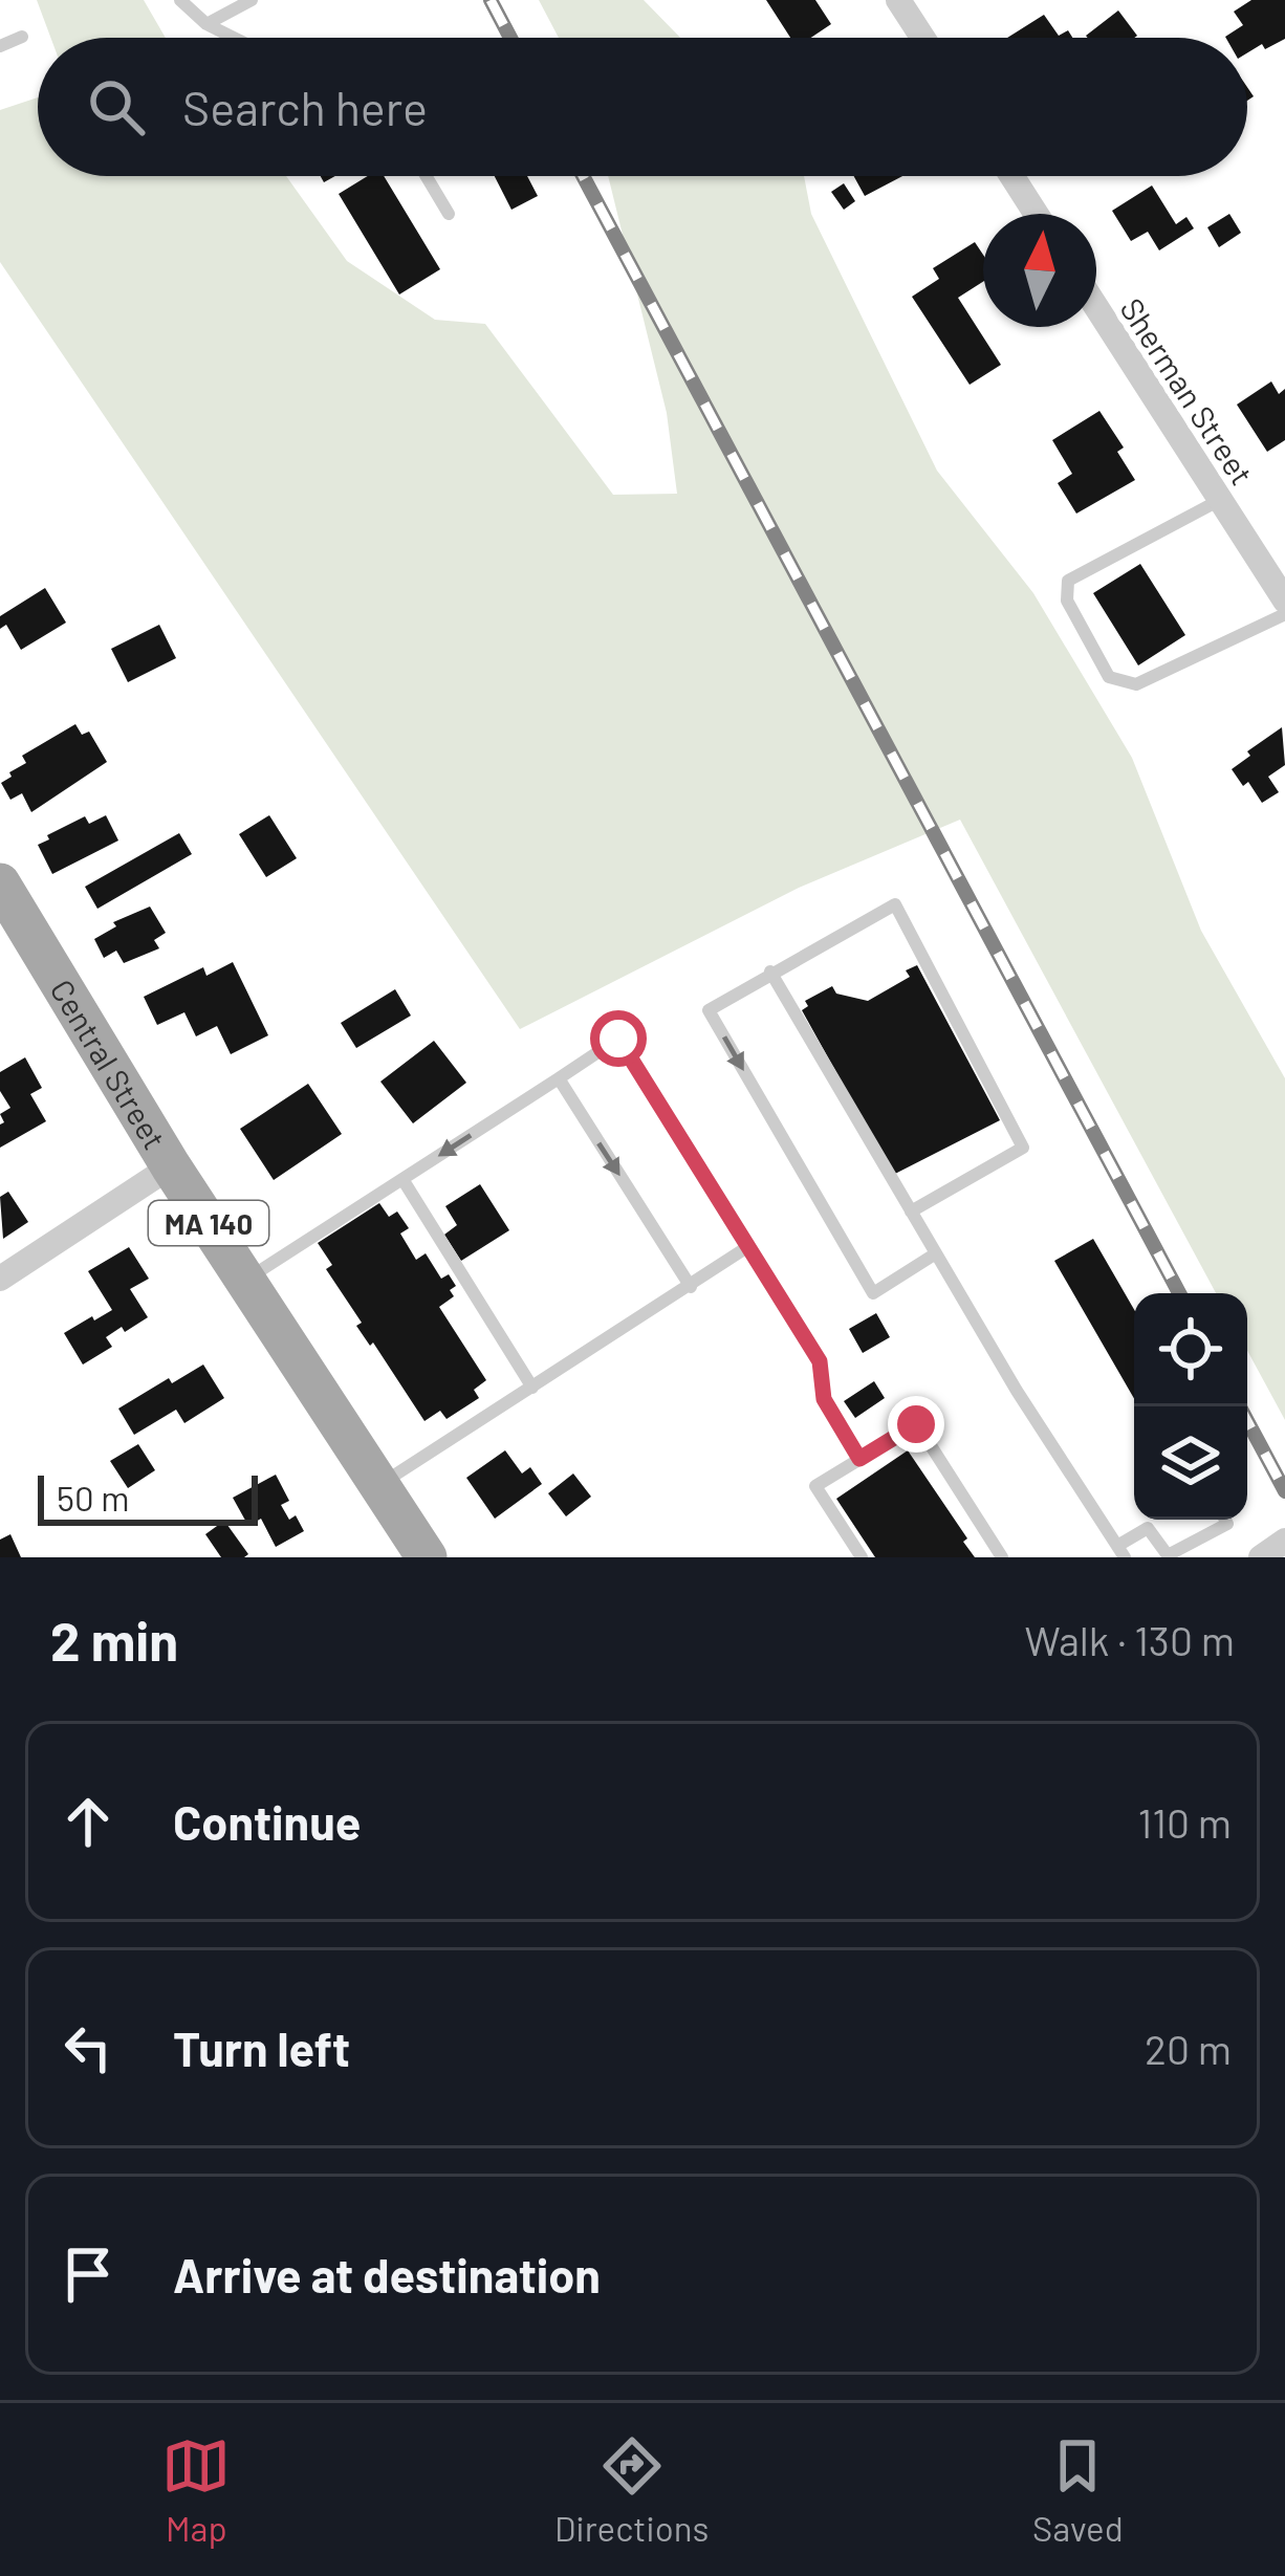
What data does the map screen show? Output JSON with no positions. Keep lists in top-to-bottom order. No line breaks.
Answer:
{"streets":{"main road":["Central Street","MA 140"],"street":["Sherman Street"]},"scale_bar":"50 m","north":"top","page":{"search":"Search here","scale":"50 m","heading":["2 min","Walk · 130 m"],"list":[["Continue","110 m"],["Turn left","20 m"],"Arrive at destination"],"nav":["Map","Directions","Saved"]}}
